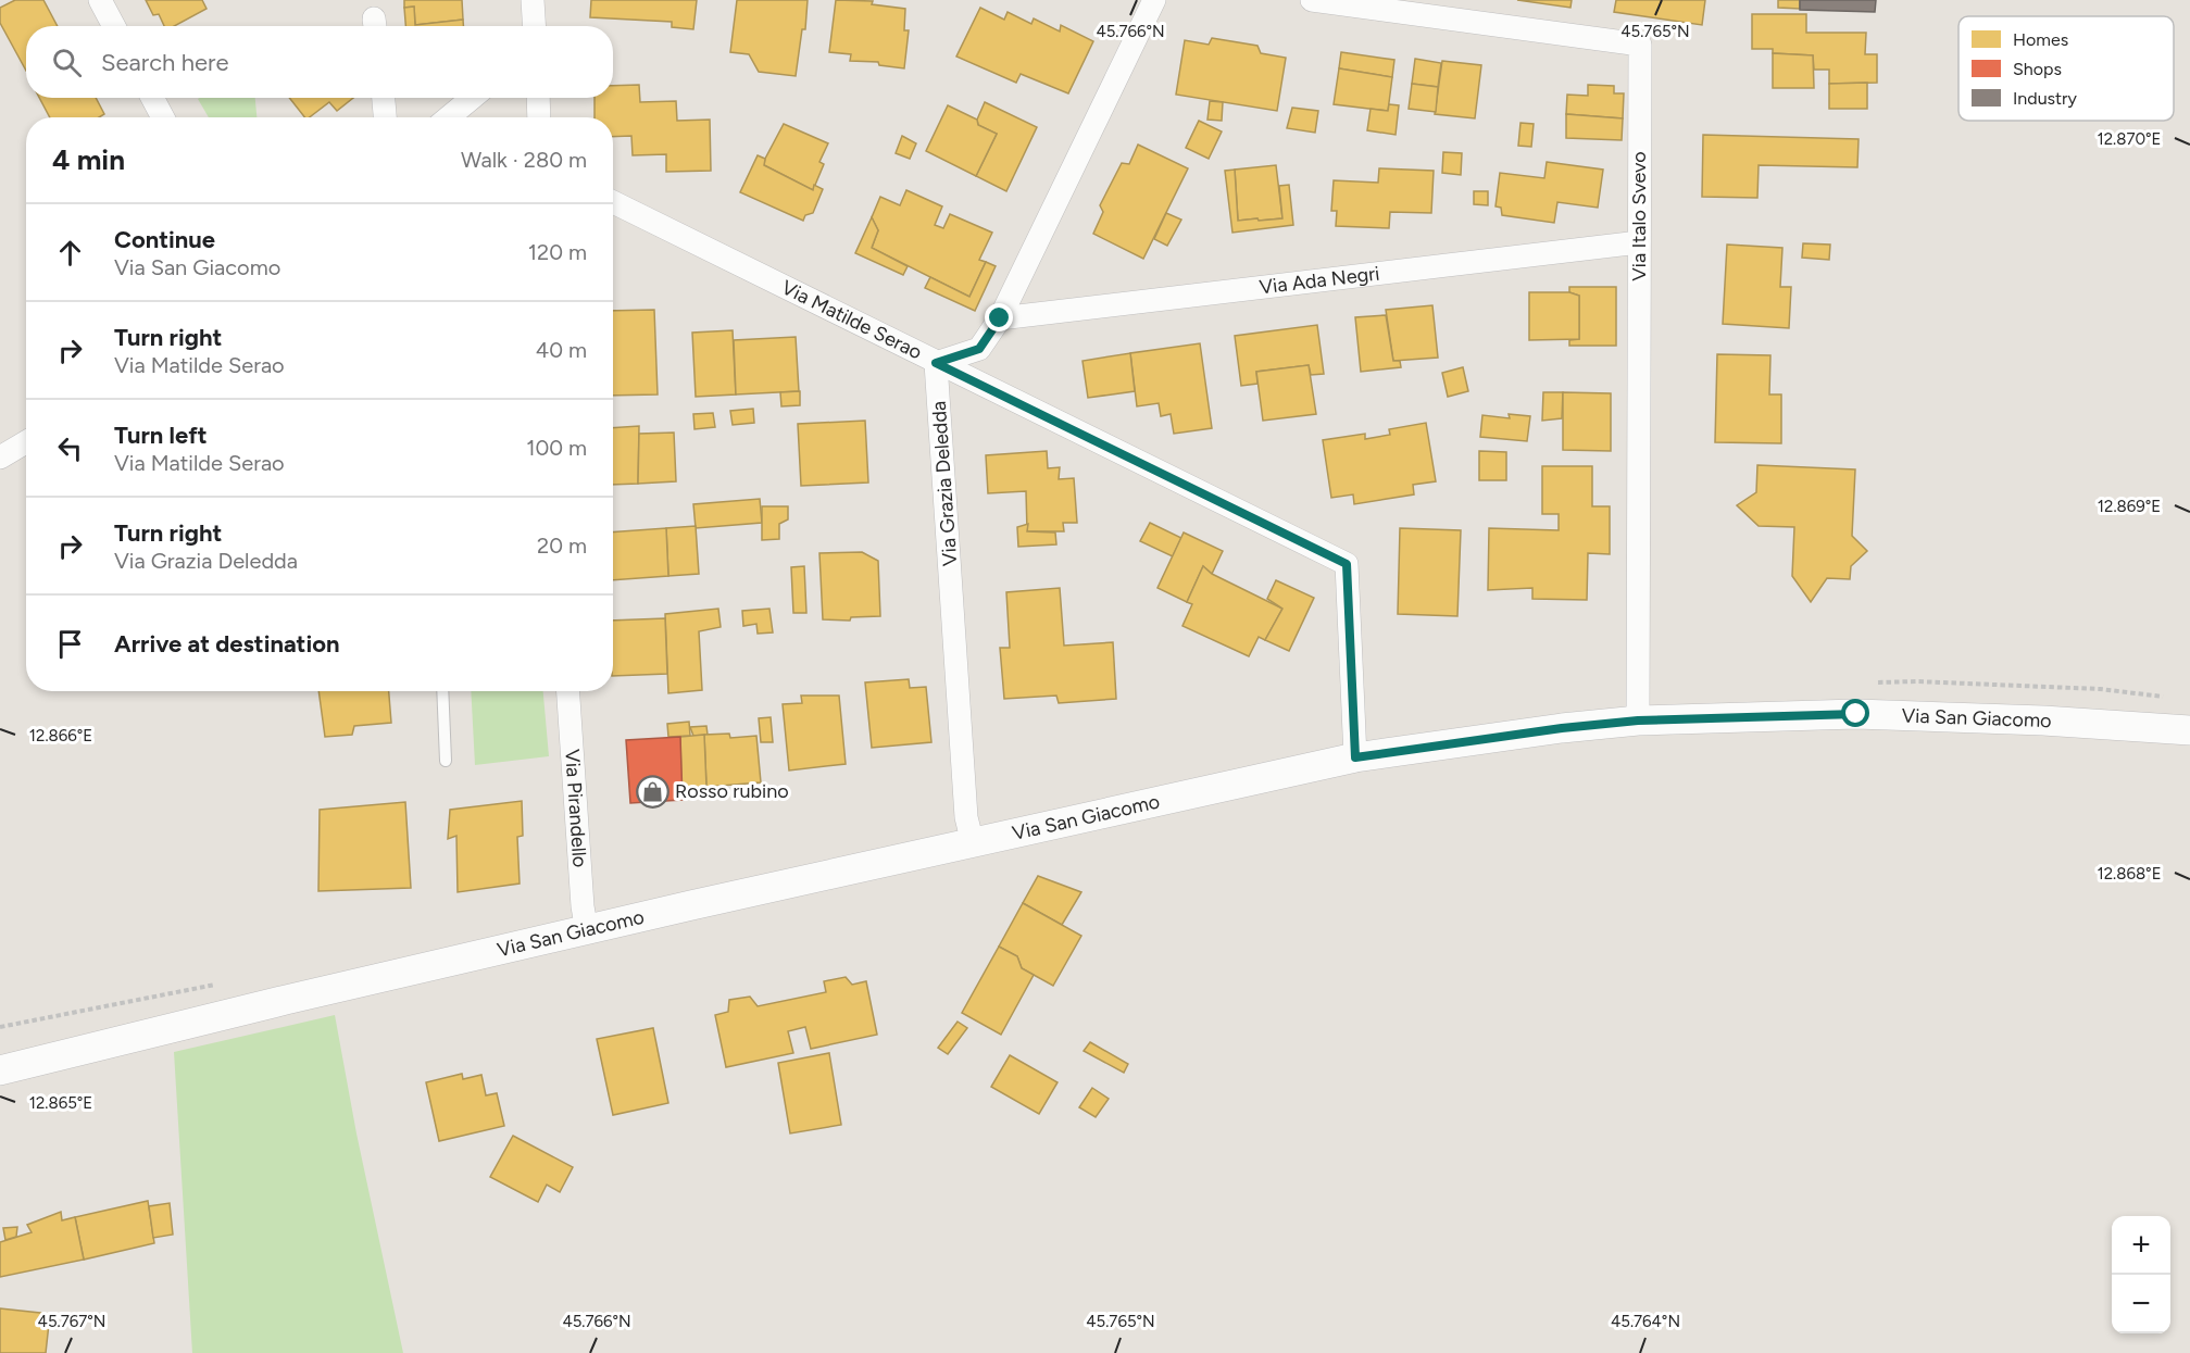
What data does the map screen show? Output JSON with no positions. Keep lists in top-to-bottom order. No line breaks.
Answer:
{"streets":{"street":["Via Italo Svevo","Via Ada Negri","Via Matilde Serao","Via Grazia Deledda","Via San Giacomo","Via Pirandello"]},"crossings":[["Via Italo Svevo","Via Ada Negri"],["Via Italo Svevo","Via San Giacomo"],["Via Matilde Serao","Via Grazia Deledda"],["Via Matilde Serao","Via San Giacomo"],["Via Grazia Deledda","Via San Giacomo"],["Via San Giacomo","Via Pirandello"]],"places":{"shop":["Rosso rubino"]},"legend":["Homes","Shops","Industry"],"page":{"search":"Search here","heading":["4 min","Walk · 280 m"],"list":[["Continue","Via San Giacomo","120 m"],["Turn right","Via Matilde Serao","40 m"],["Turn left","Via Matilde Serao","100 m"],["Turn right","Via Grazia Deledda","20 m"],"Arrive at destination"],"map_buttons":["+","−"]},"coordinates":["45.766°N","45.765°N","12.870°E","12.869°E","12.866°E","12.868°E","12.865°E","45.767°N","45.764°N"]}
